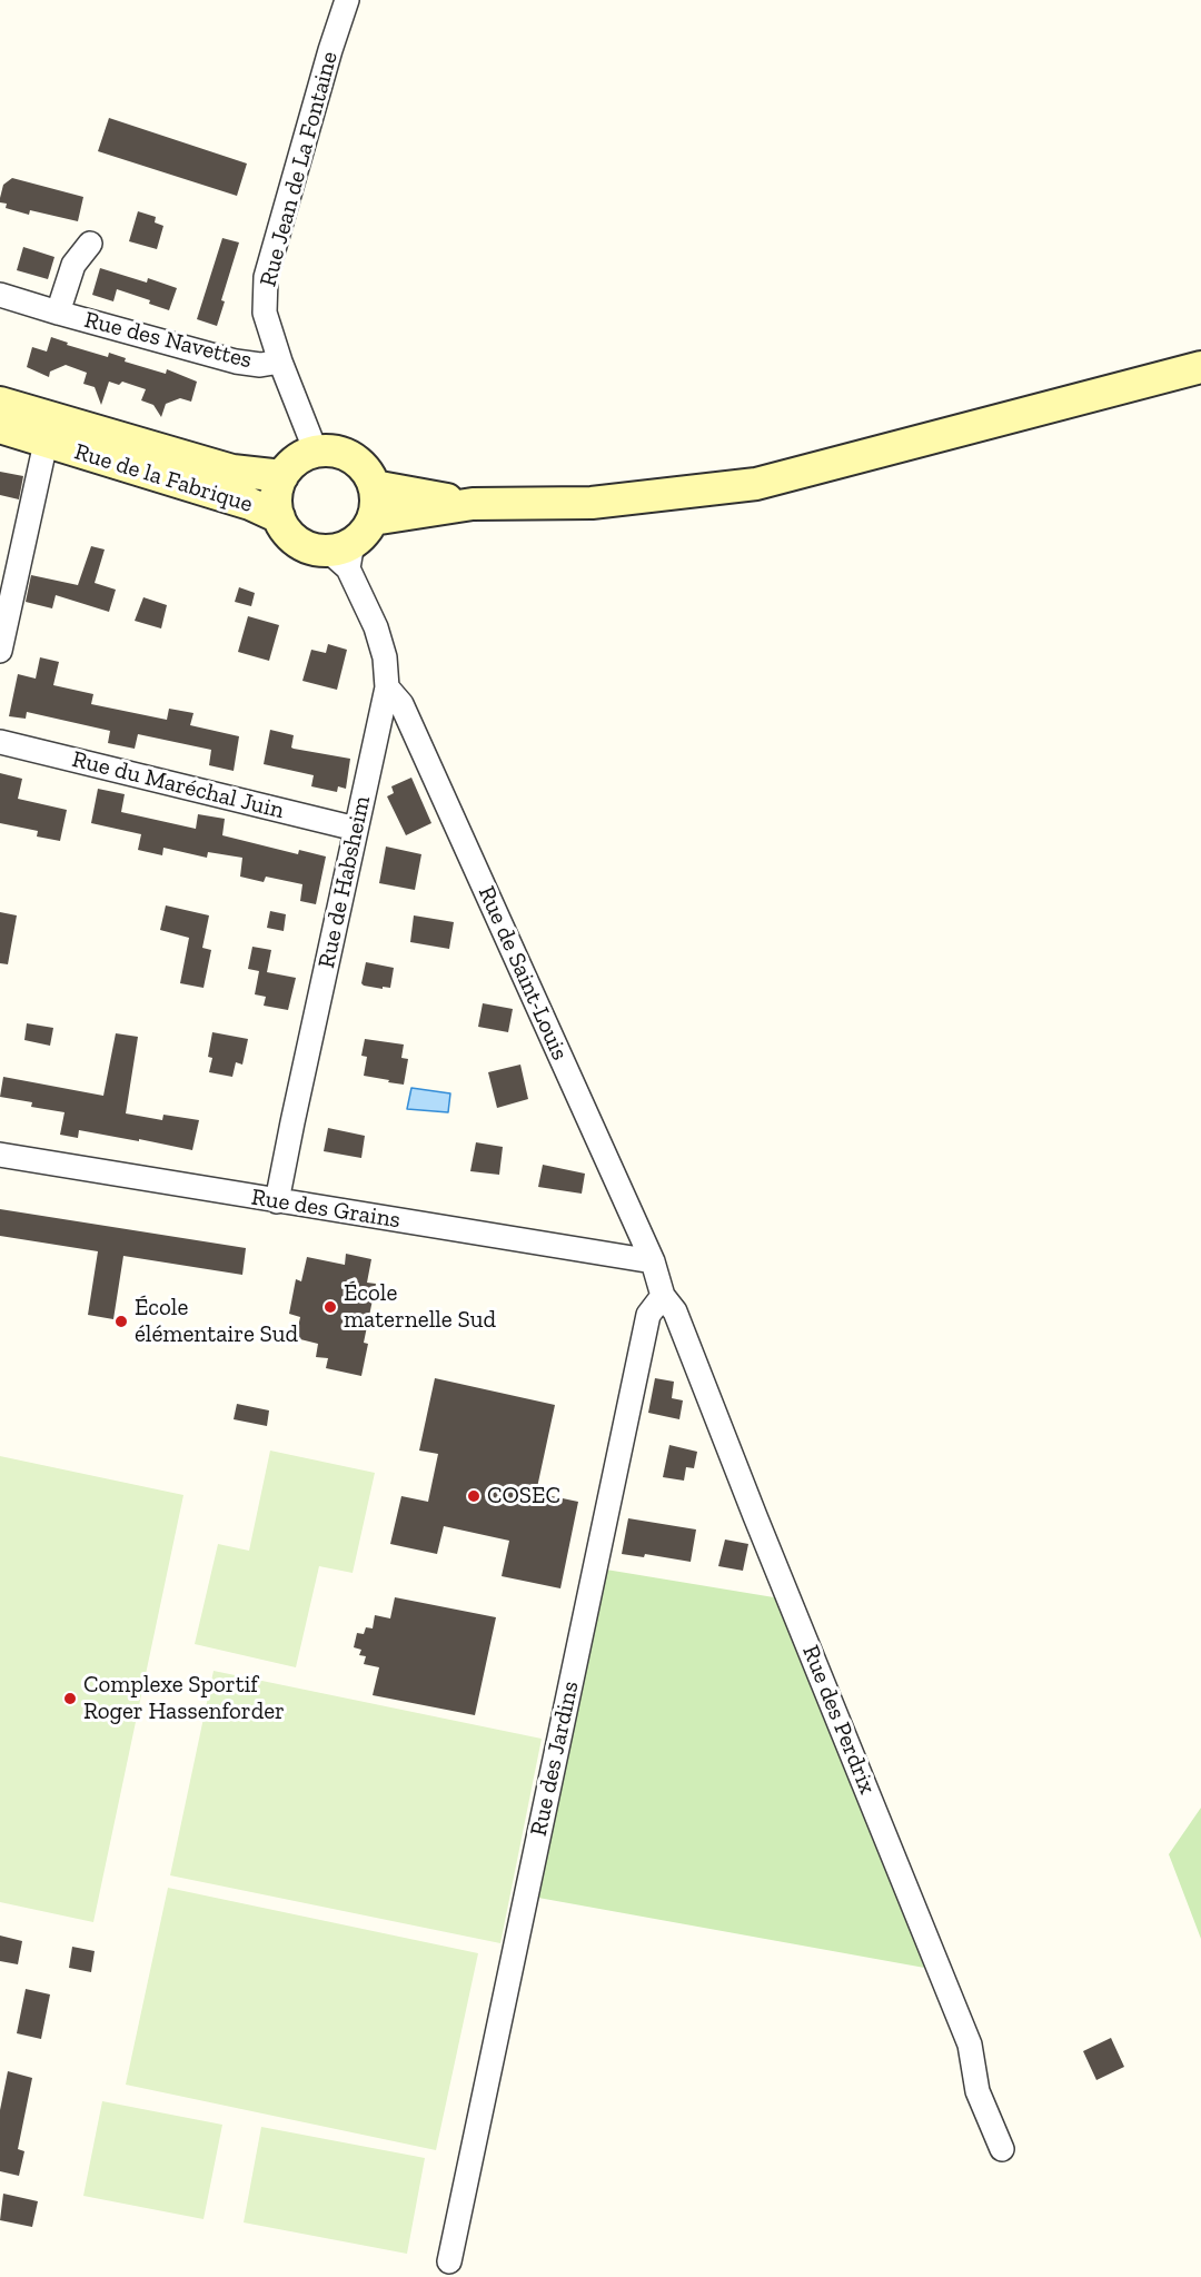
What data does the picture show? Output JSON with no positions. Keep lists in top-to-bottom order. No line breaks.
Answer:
{"streets":{"main road":["Rue de la Fabrique"],"street":["Rue Jean de La Fontaine","Rue des Navettes","Rue du Maréchal Juin","Rue de Habsheim","Rue de Saint-Louis","Rue des Grains","Rue des Perdrix","Rue des Jardins"]},"crossings":[["Rue Jean de La Fontaine","Rue des Navettes"],["Rue Jean de La Fontaine","Rue de la Fabrique"],["Rue Jean de La Fontaine","Rue de Habsheim"],["Rue de la Fabrique","Rue de Habsheim"],["Rue du Maréchal Juin","Rue de Habsheim"],["Rue de Habsheim","Rue de Saint-Louis"],["Rue de Habsheim","Rue des Grains"],["Rue de Saint-Louis","Rue des Grains"],["Rue des Perdrix","Rue des Jardins"]],"places":["École maternelle Sud","École élémentaire Sud","COSEC","Complexe Sportif Roger Hassenforder"]}
